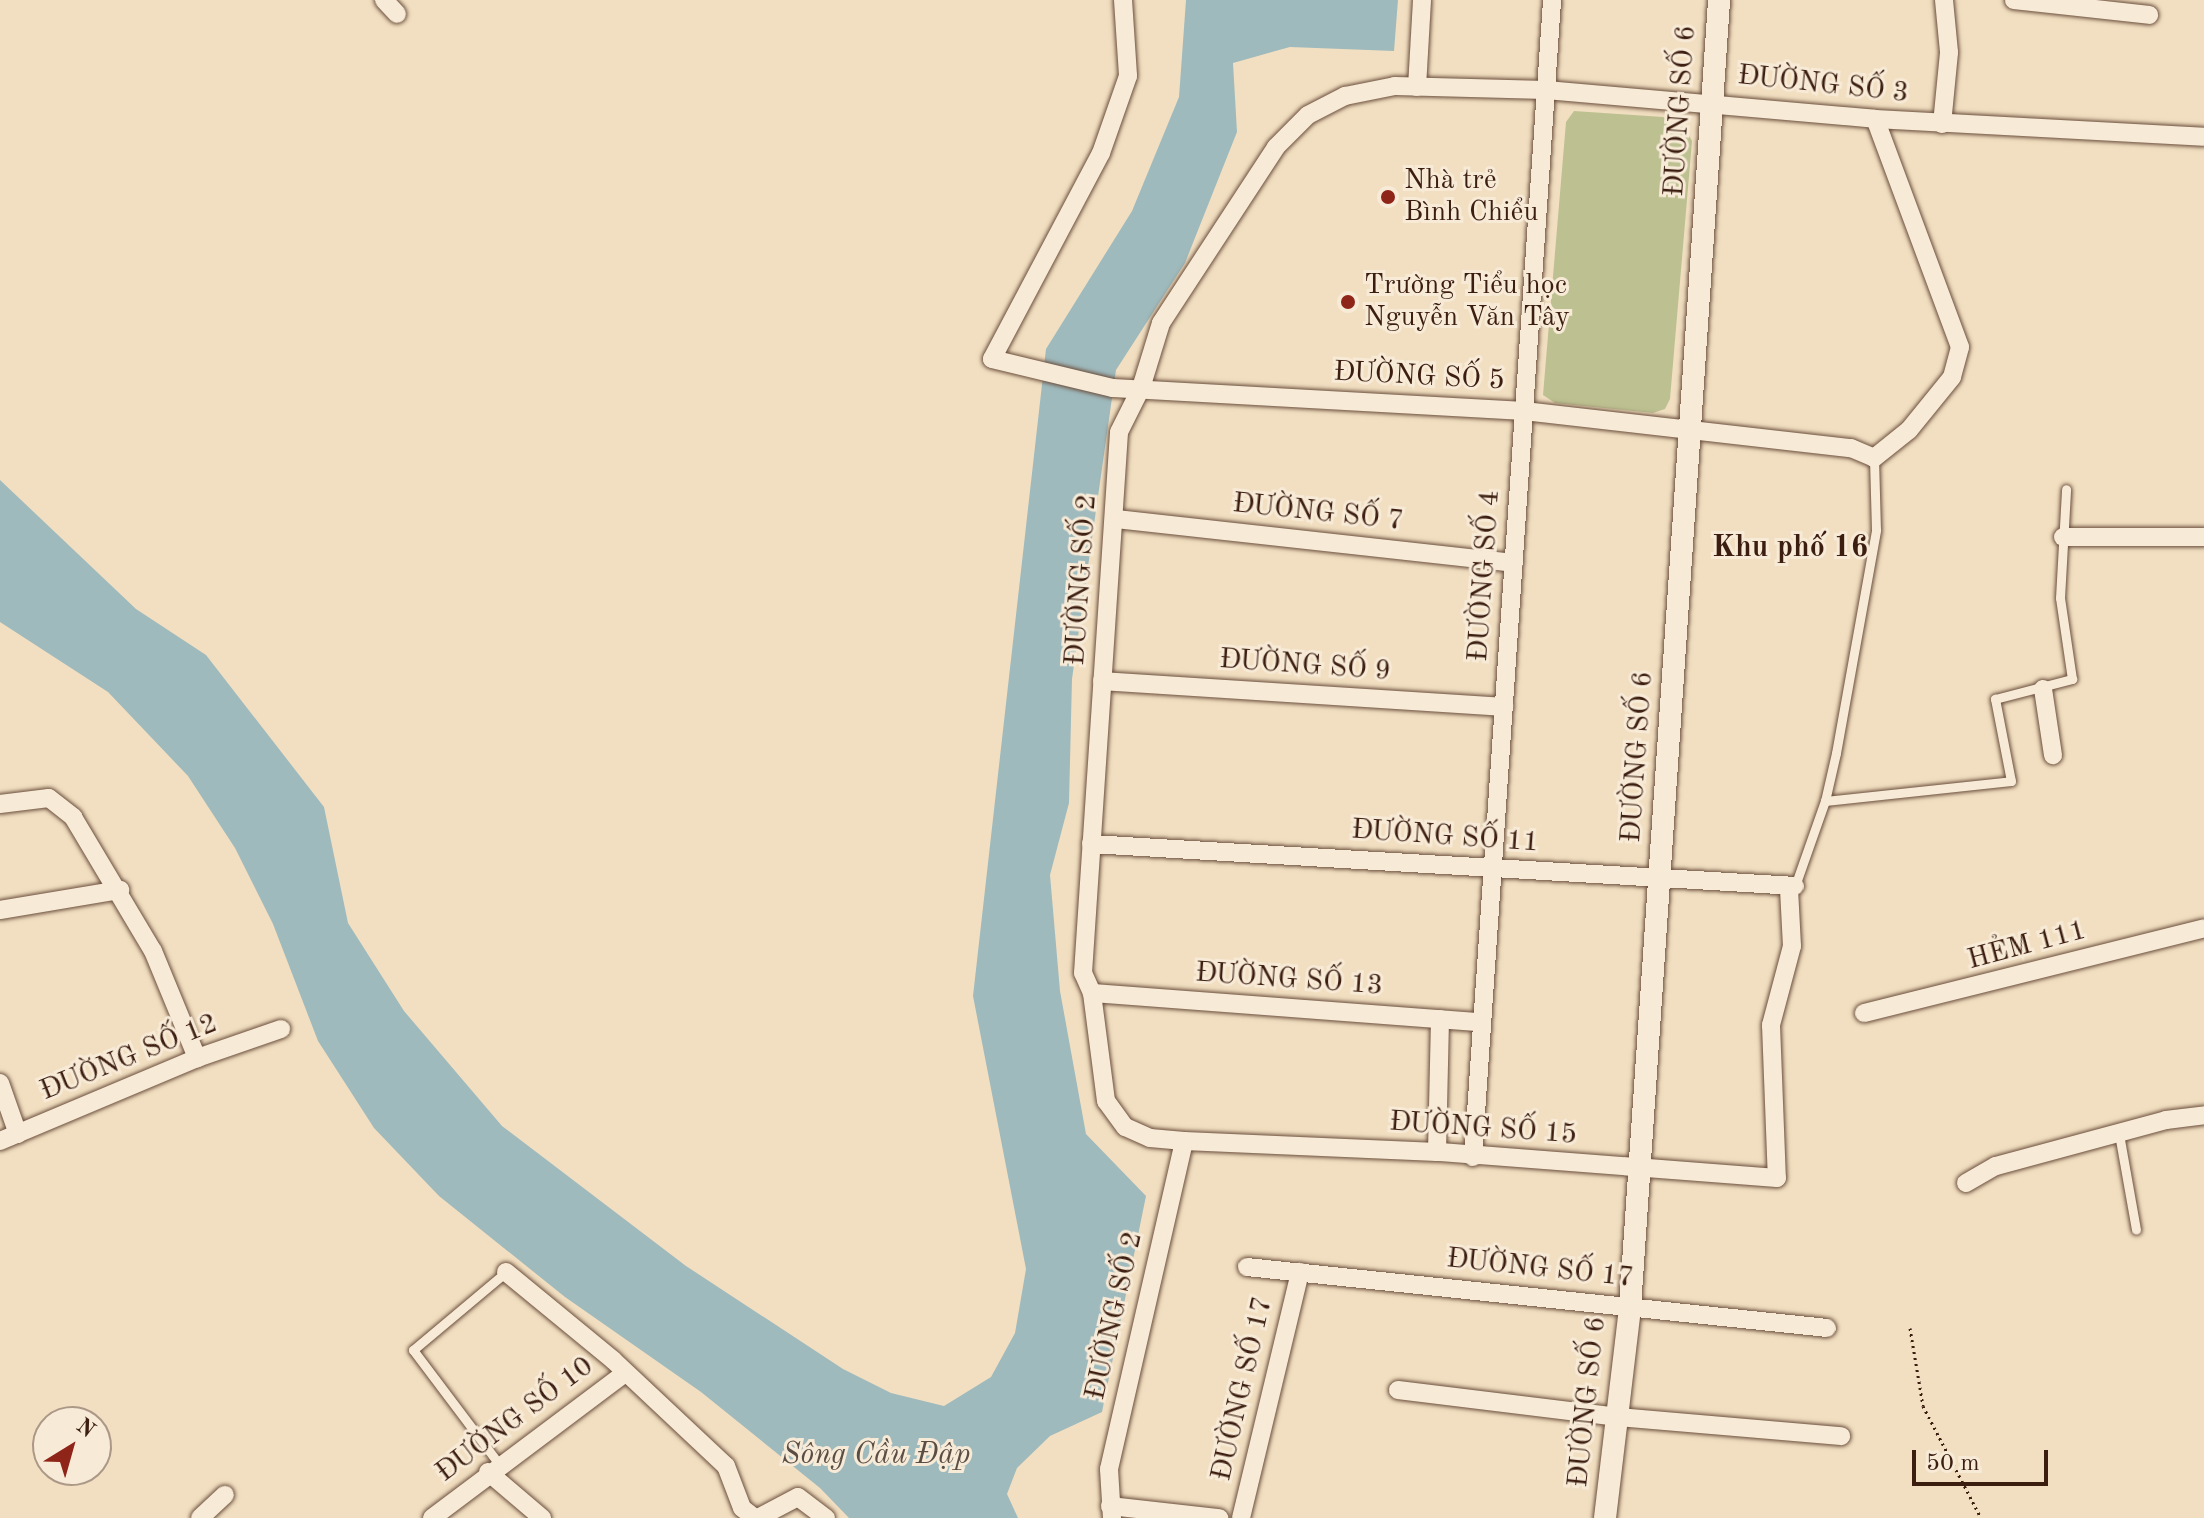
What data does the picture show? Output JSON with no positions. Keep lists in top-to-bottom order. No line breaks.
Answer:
{"streets":{"street":["ĐƯỜNG SỐ 3","ĐƯỜNG SỐ 6","ĐƯỜNG SỐ 5","ĐƯỜNG SỐ 7","ĐƯỜNG SỐ 4","ĐƯỜNG SỐ 2","ĐƯỜNG SỐ 9","ĐƯỜNG SỐ 11","HẺM 111","ĐƯỜNG SỐ 13","ĐƯỜNG SỐ 12","ĐƯỜNG SỐ 15","ĐƯỜNG SỐ 17","ĐƯỜNG SỐ 10"]},"crossings":[["ĐƯỜNG SỐ 3","ĐƯỜNG SỐ 6"],["ĐƯỜNG SỐ 3","ĐƯỜNG SỐ 4"],["ĐƯỜNG SỐ 3","ĐƯỜNG SỐ 2"],["ĐƯỜNG SỐ 6","ĐƯỜNG SỐ 5"],["ĐƯỜNG SỐ 6","ĐƯỜNG SỐ 11"],["ĐƯỜNG SỐ 6","ĐƯỜNG SỐ 15"],["ĐƯỜNG SỐ 6","ĐƯỜNG SỐ 17"],["ĐƯỜNG SỐ 5","ĐƯỜNG SỐ 4"],["ĐƯỜNG SỐ 5","ĐƯỜNG SỐ 2"],["ĐƯỜNG SỐ 7","ĐƯỜNG SỐ 4"],["ĐƯỜNG SỐ 7","ĐƯỜNG SỐ 2"],["ĐƯỜNG SỐ 4","ĐƯỜNG SỐ 9"],["ĐƯỜNG SỐ 4","ĐƯỜNG SỐ 11"],["ĐƯỜNG SỐ 4","ĐƯỜNG SỐ 13"],["ĐƯỜNG SỐ 4","ĐƯỜNG SỐ 15"],["ĐƯỜNG SỐ 2","ĐƯỜNG SỐ 9"],["ĐƯỜNG SỐ 2","ĐƯỜNG SỐ 11"],["ĐƯỜNG SỐ 2","ĐƯỜNG SỐ 13"],["ĐƯỜNG SỐ 2","ĐƯỜNG SỐ 15"],["ĐƯỜNG SỐ 11","ĐƯỜNG SỐ 15"]],"districts":["Khu phố 16"],"water":["Sông Cầu Đập"],"places":["Nhà trẻ Bình Chiểu","Trường Tiểu học Nguyễn Văn Tây"],"scale_bar":"50 m","north":"top right"}
